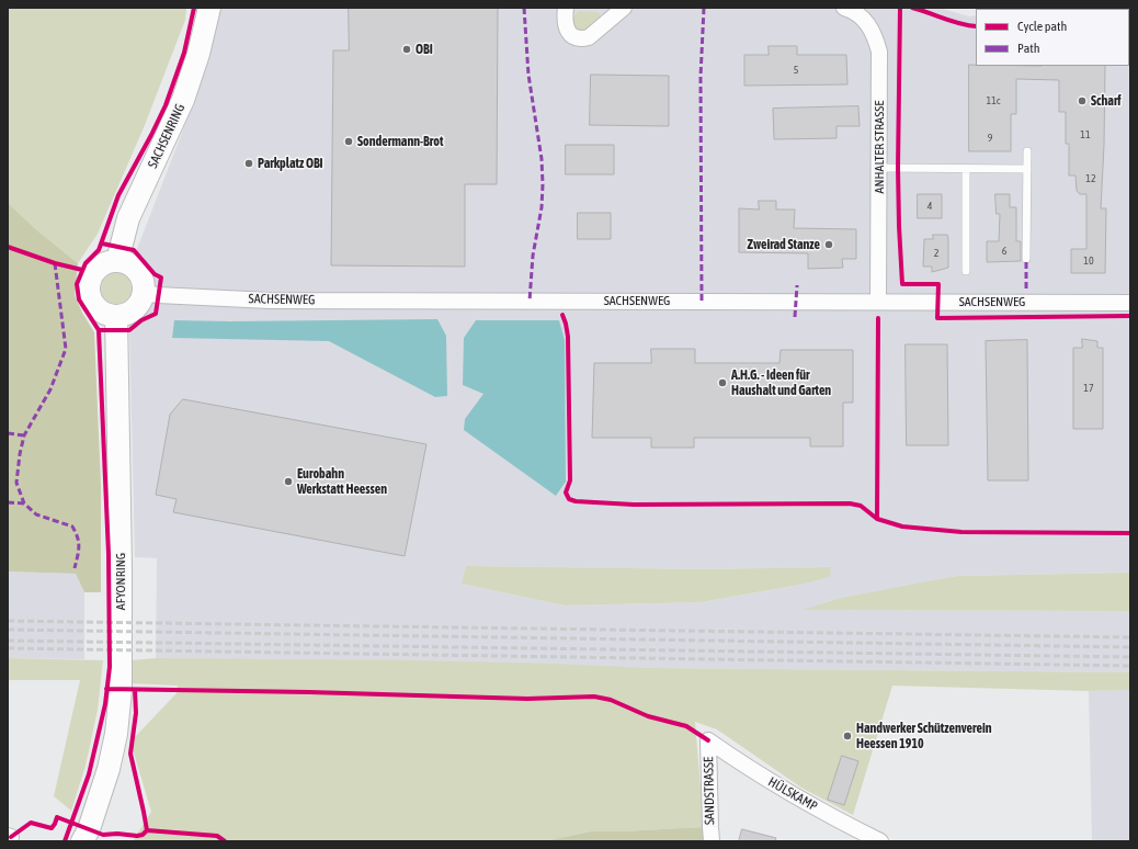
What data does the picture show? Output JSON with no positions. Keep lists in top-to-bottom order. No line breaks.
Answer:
{"streets":{"street":["SACHSENRING","ANHALTER STRASSE","SACHSENWEG","AFYONRING","SANDSTRASSE","HÜLSKAMP"]},"crossings":[["SACHSENRING","SACHSENWEG"],["SACHSENRING","AFYONRING"],["ANHALTER STRASSE","SACHSENWEG"],["SACHSENWEG","AFYONRING"],["SANDSTRASSE","HÜLSKAMP"]],"places":["OBI","Scharf","Sondermann-Brot","Parkplatz OBI","Zweirad Stanze","A.H.G. - Ideen für Haushalt und Garten","Eurobahn Werkstatt Heessen","Handwerker Schützenverein Heessen 1910"],"house_numbers":["5","11c","11","9","12","4","6","2","10","17"],"legend":["Cycle path","Path"]}
